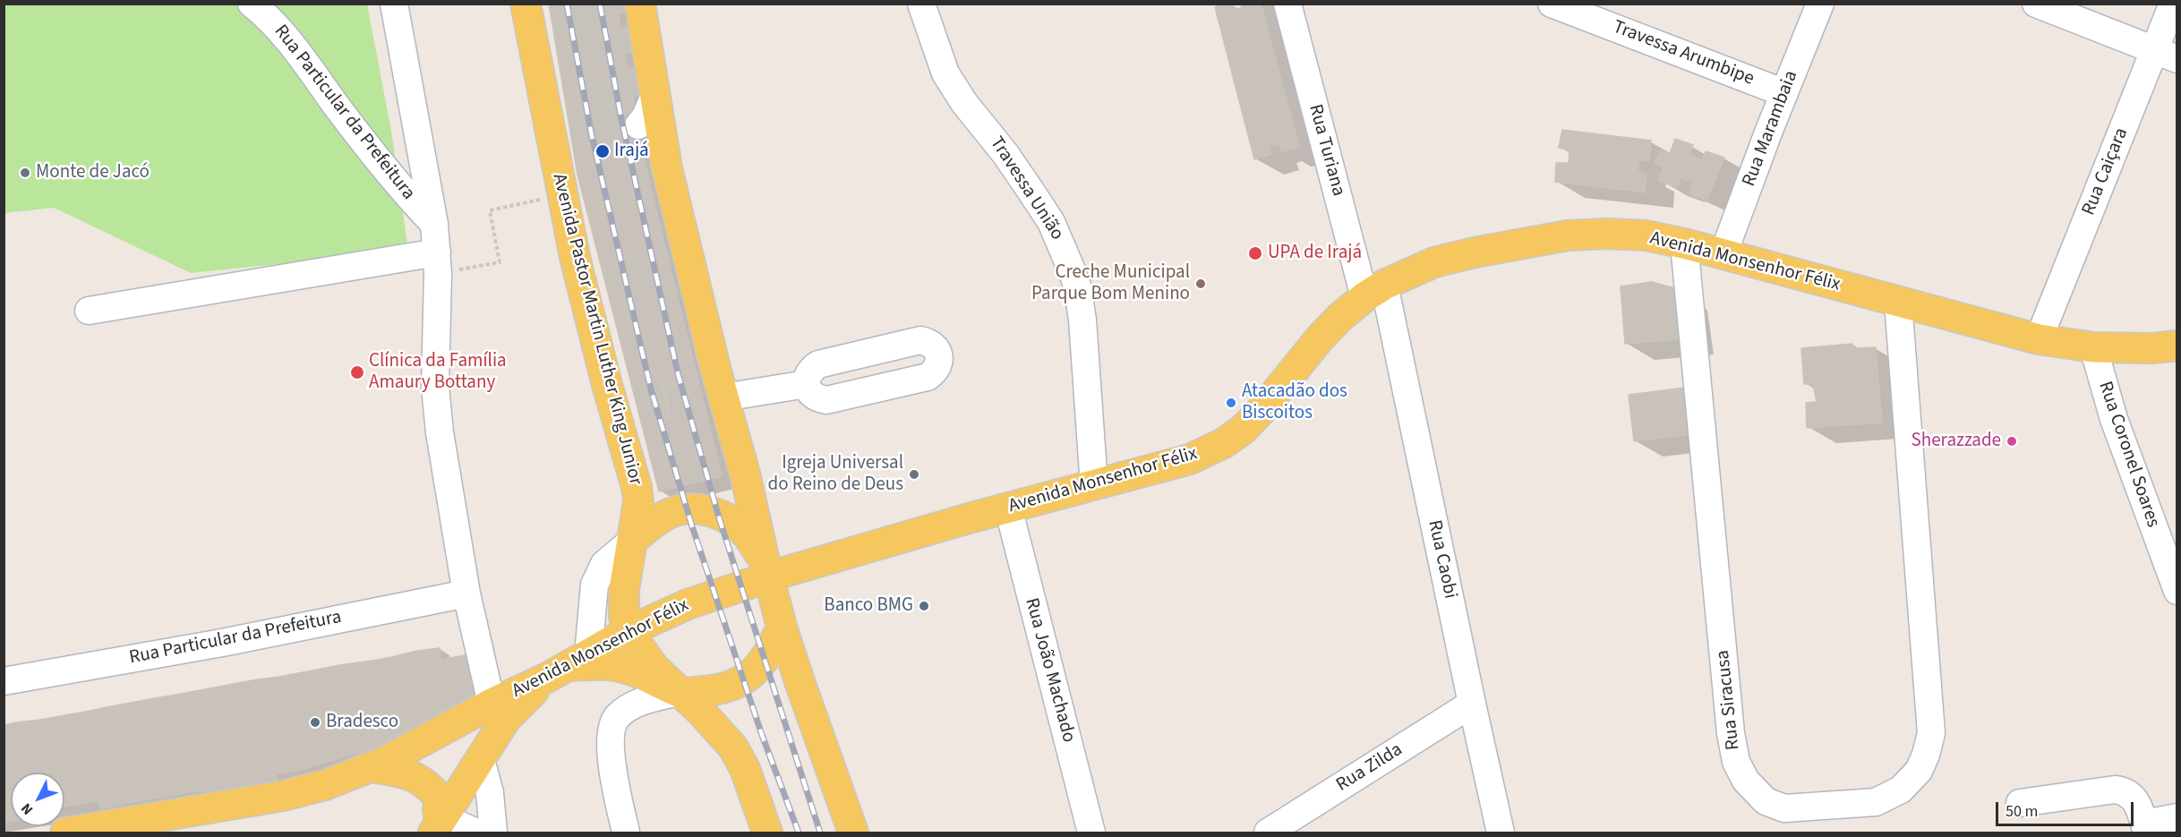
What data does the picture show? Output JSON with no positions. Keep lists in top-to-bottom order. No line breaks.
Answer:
{"streets":{"main road":["Avenida Monsenhor Félix","Avenida Pastor Martin Luther King Junior"],"street":["Travessa Arumbipe","Rua Particular da Prefeitura","Rua Marambaia","Rua Turiana","Rua Caiçara","Travessa União","Rua Coronel Soares","Rua Caobi","Rua João Machado","Rua Siracusa","Rua Zilda"]},"crossings":[["Travessa Arumbipe","Rua Marambaia"],["Rua Particular da Prefeitura","Avenida Monsenhor Félix"],["Rua Marambaia","Avenida Monsenhor Félix"],["Rua Turiana","Avenida Monsenhor Félix"],["Rua Turiana","Rua Caobi"],["Rua Caiçara","Avenida Monsenhor Félix"],["Travessa União","Avenida Monsenhor Félix"],["Avenida Monsenhor Félix","Avenida Pastor Martin Luther King Junior"],["Avenida Monsenhor Félix","Rua Coronel Soares"],["Avenida Monsenhor Félix","Rua Caobi"],["Avenida Monsenhor Félix","Rua João Machado"],["Avenida Monsenhor Félix","Rua Siracusa"],["Rua Caobi","Rua Zilda"]],"places":["Irajá","Monte de Jacó","UPA de Irajá","Creche Municipal Parque Bom Menino","Clínica da Família Amaury Bottany","Atacadão dos Biscoitos","Sherazzade","Igreja Universal do Reino de Deus","Banco BMG","Bradesco"],"scale_bar":"50 m","north":"bottom left"}
